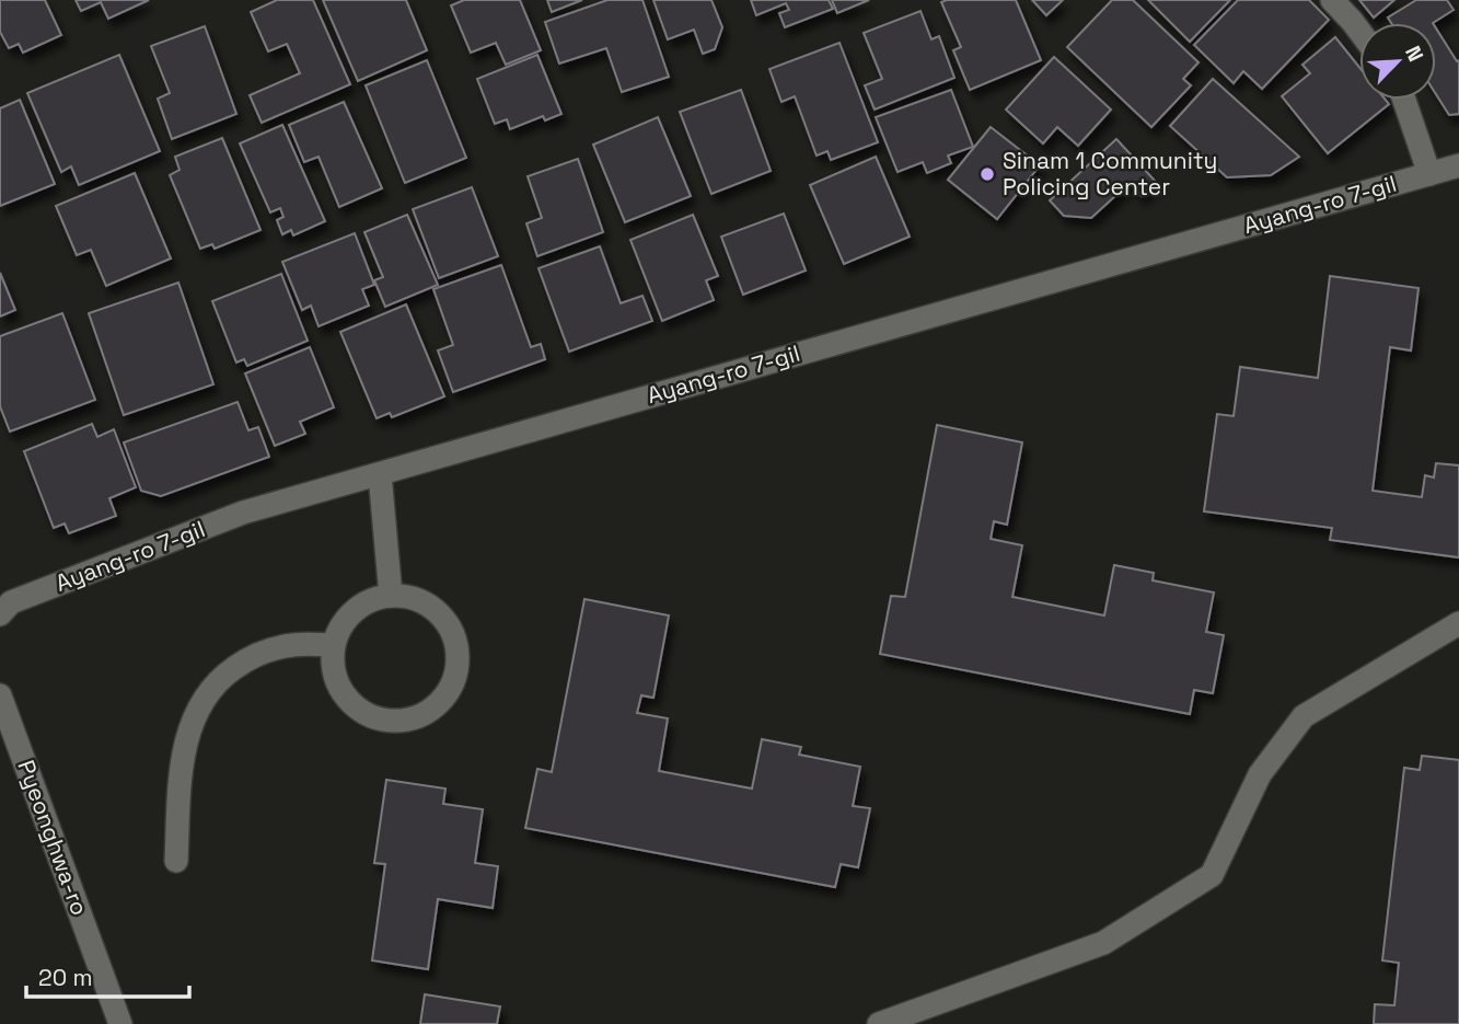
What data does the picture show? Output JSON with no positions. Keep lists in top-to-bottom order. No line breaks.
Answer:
{"streets":{"street":["Ayang-ro 7-gil","Pyeonghwa-ro"]},"places":["Sinam 1 Community Policing Center"],"scale_bar":"20 m","north":"top right"}
